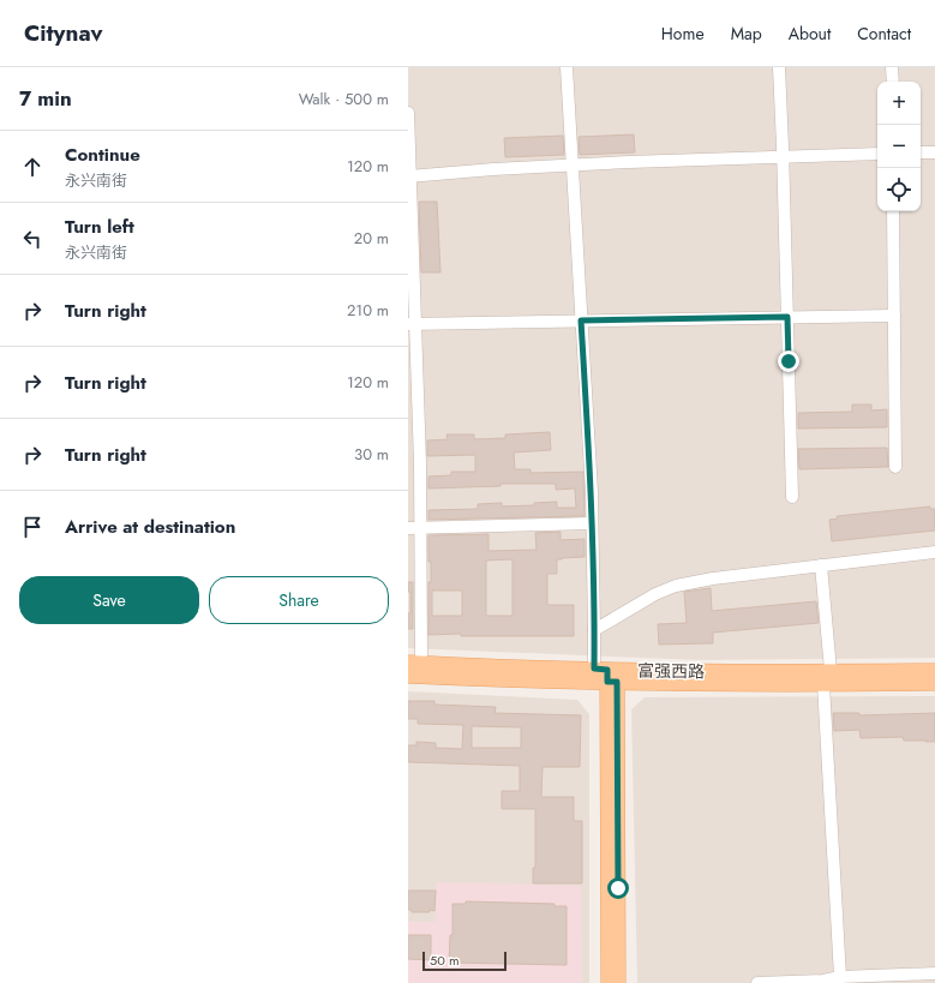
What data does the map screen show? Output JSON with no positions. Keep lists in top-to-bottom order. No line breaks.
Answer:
{"streets":{"main road":["富强西路"]},"scale_bar":"50 m","page":{"header":"Citynav","nav":["Home","Map","About","Contact"],"heading":["7 min","Walk · 500 m"],"map_buttons":["+","−"],"list":[["Continue","永兴南街","120 m"],["Turn left","永兴南街","20 m"],["Turn right","210 m"],["Turn right","120 m"],["Turn right","30 m"],"Arrive at destination"],"buttons":["Save","Share"],"scale":"50 m"}}
